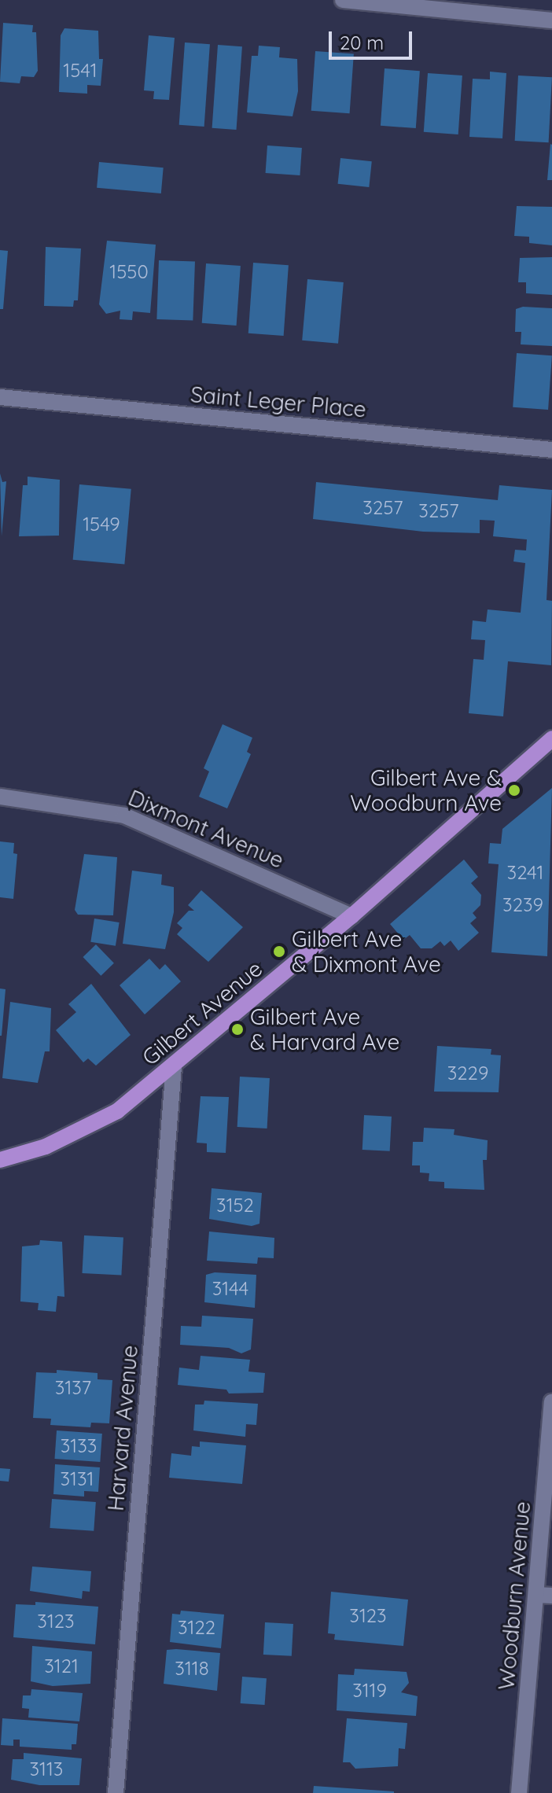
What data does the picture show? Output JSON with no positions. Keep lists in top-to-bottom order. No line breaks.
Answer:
{"streets":{"main road":["Gilbert Avenue"],"street":["Saint Leger Place","Dixmont Avenue","Harvard Avenue","Woodburn Avenue"]},"crossings":[["Dixmont Avenue","Gilbert Avenue"],["Gilbert Avenue","Harvard Avenue"]],"places":["Gilbert Ave & Woodburn Ave","Gilbert Ave & Dixmont Ave","Gilbert Ave & Harvard Ave"],"house_numbers":["1541","1550","3257","3257","1549","3241","3239","3229","3152","3144","3137","3133","3131","3123","3123","3122","3121","3118","3119","3113"],"scale_bar":"20 m"}
